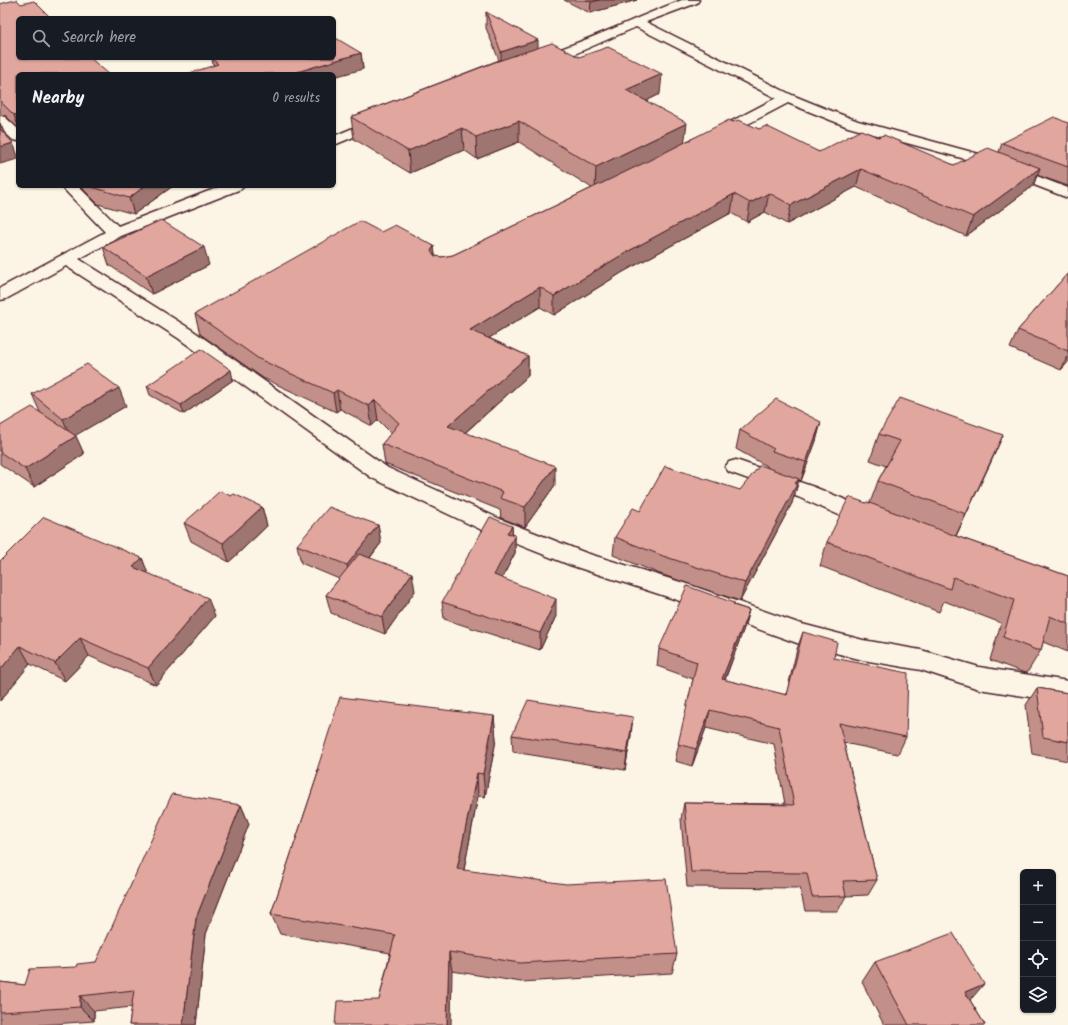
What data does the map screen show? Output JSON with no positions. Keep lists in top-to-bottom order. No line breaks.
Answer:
{"page":{"search":"Search here","heading":["Nearby","0 results"],"map_buttons":["+","−"]}}
